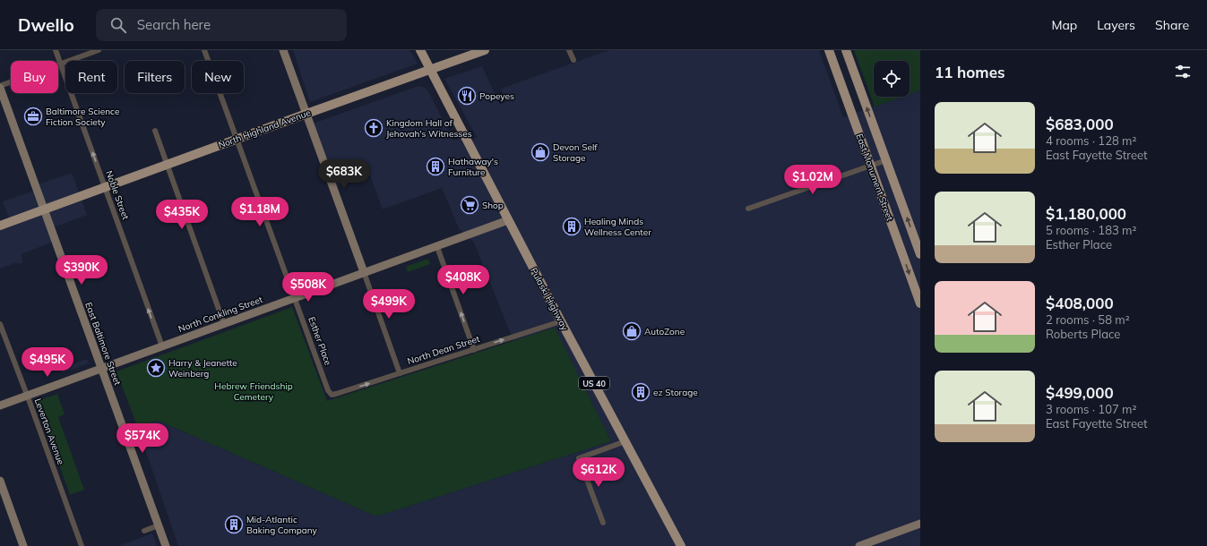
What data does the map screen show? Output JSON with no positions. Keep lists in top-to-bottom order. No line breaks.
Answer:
{"streets":{"main road":["North Highland Avenue","East Monument Street","Pulaski Highway","US 40"],"street":["Noble Street","North Conkling Street","Esther Place","East Baltimore Street","North Dean Street","Leverton Avenue"]},"crossings":[["North Highland Avenue","Noble Street"],["North Highland Avenue","Pulaski Highway"],["North Highland Avenue","Esther Place"],["North Highland Avenue","East Baltimore Street"],["Noble Street","North Conkling Street"],["Pulaski Highway","North Conkling Street"],["Pulaski Highway","North Dean Street"],["North Conkling Street","Esther Place"],["North Conkling Street","East Baltimore Street"],["North Conkling Street","Leverton Avenue"],["Esther Place","North Dean Street"]],"one_way":["Noble Street","North Dean Street"],"parks":["Hebrew Friendship Cemetery"],"places":{"restaurant":["Popeyes"],"office":["Baltimore Science Fiction Society"],"church":["Kingdom Hall of Jehovah's Witnesses"],"shop":["Devon Self Storage","AutoZone"],"building":["Hathaway's Furniture","Healing Minds Wellness Center","ez Storage","Mid-Atlantic Baking Company"],"supermarket":["Shop"],"place":["Harry & Jeanette Weinberg"]},"page":{"header":"Dwello","search":"Search here","nav":["Map","Layers","Share"],"heading":"11 homes","chip":["Buy","Rent","Filters","New"],"list":[{"name":"$683,000","note":"4 rooms · 128 m² · East Fayette Street"},{"name":"$1,180,000","note":"5 rooms · 183 m² · Esther Place"},{"name":"$408,000","note":"2 rooms · 58 m² · Roberts Place"},{"name":"$499,000","note":"3 rooms · 107 m² · East Fayette Street"}],"price":["$683K","$1.02M","$1.18M","$435K","$390K","$408K","$508K","$499K","$495K","$574K","$612K"]}}
